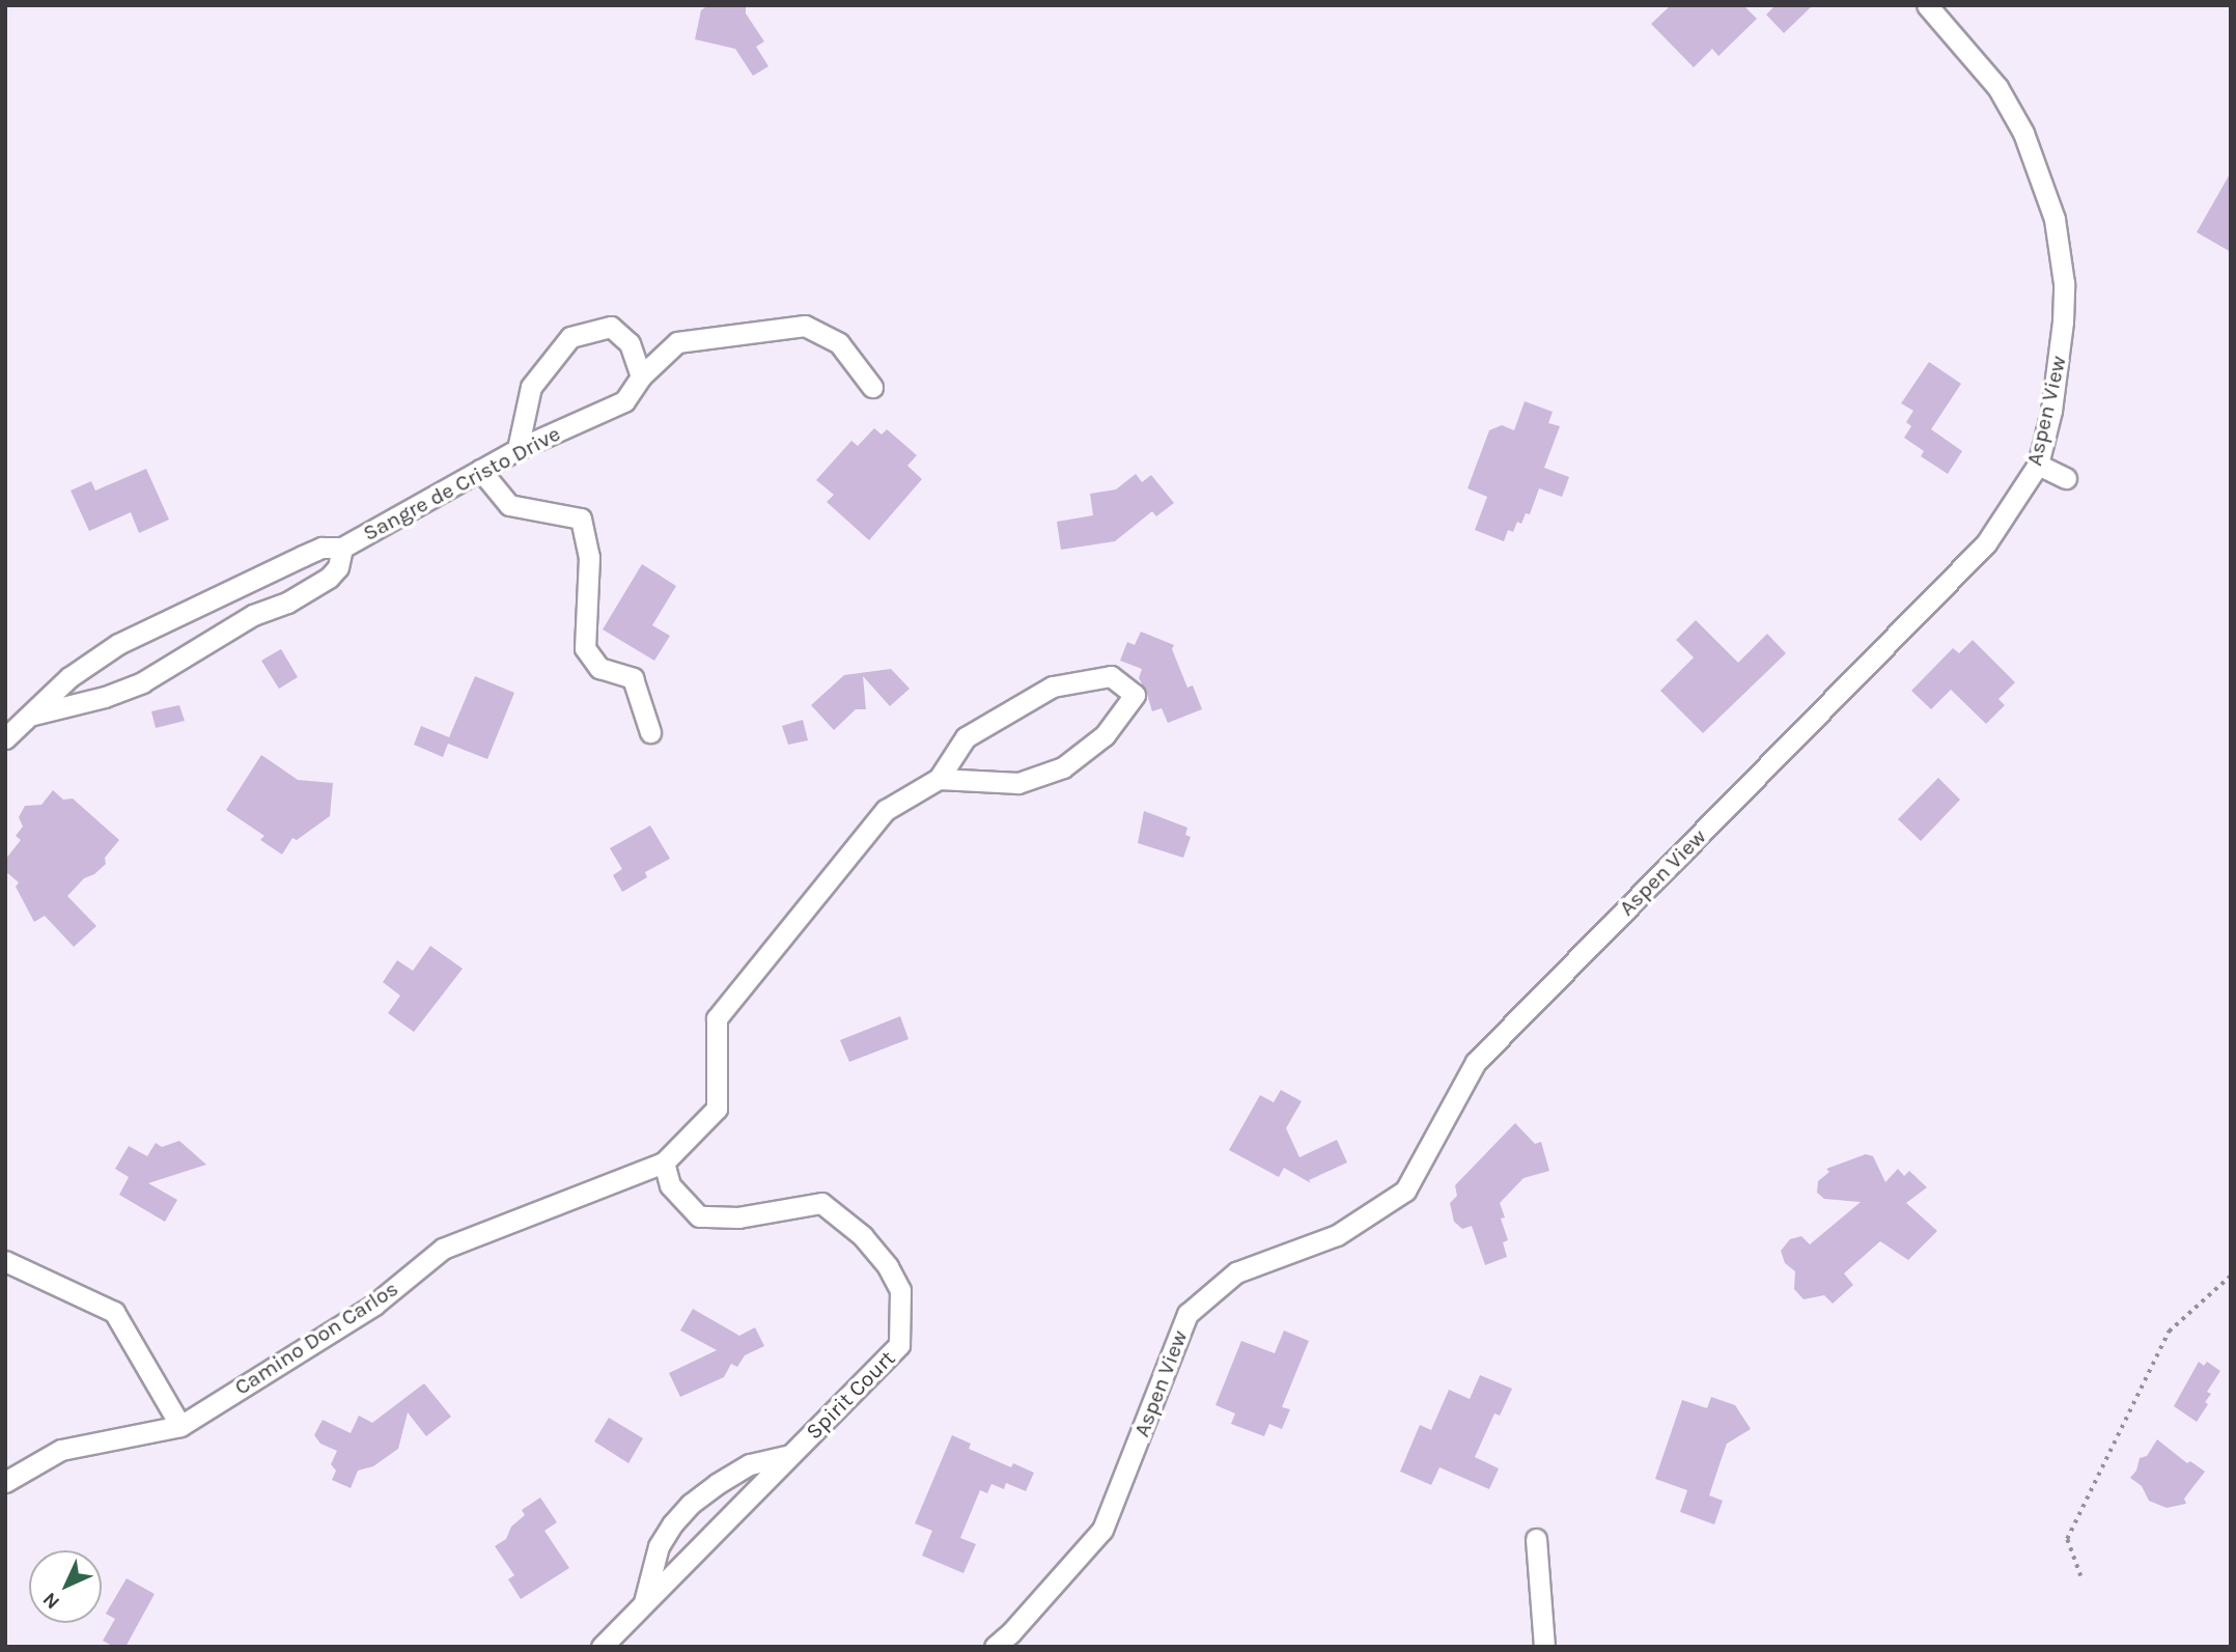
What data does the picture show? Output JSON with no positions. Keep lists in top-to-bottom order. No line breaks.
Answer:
{"streets":{"street":["Aspen View","Sangre de Cristo Drive","Camino Don Carlos","Spirit Court"]},"crossings":[["Camino Don Carlos","Spirit Court"]],"north":"bottom left"}
